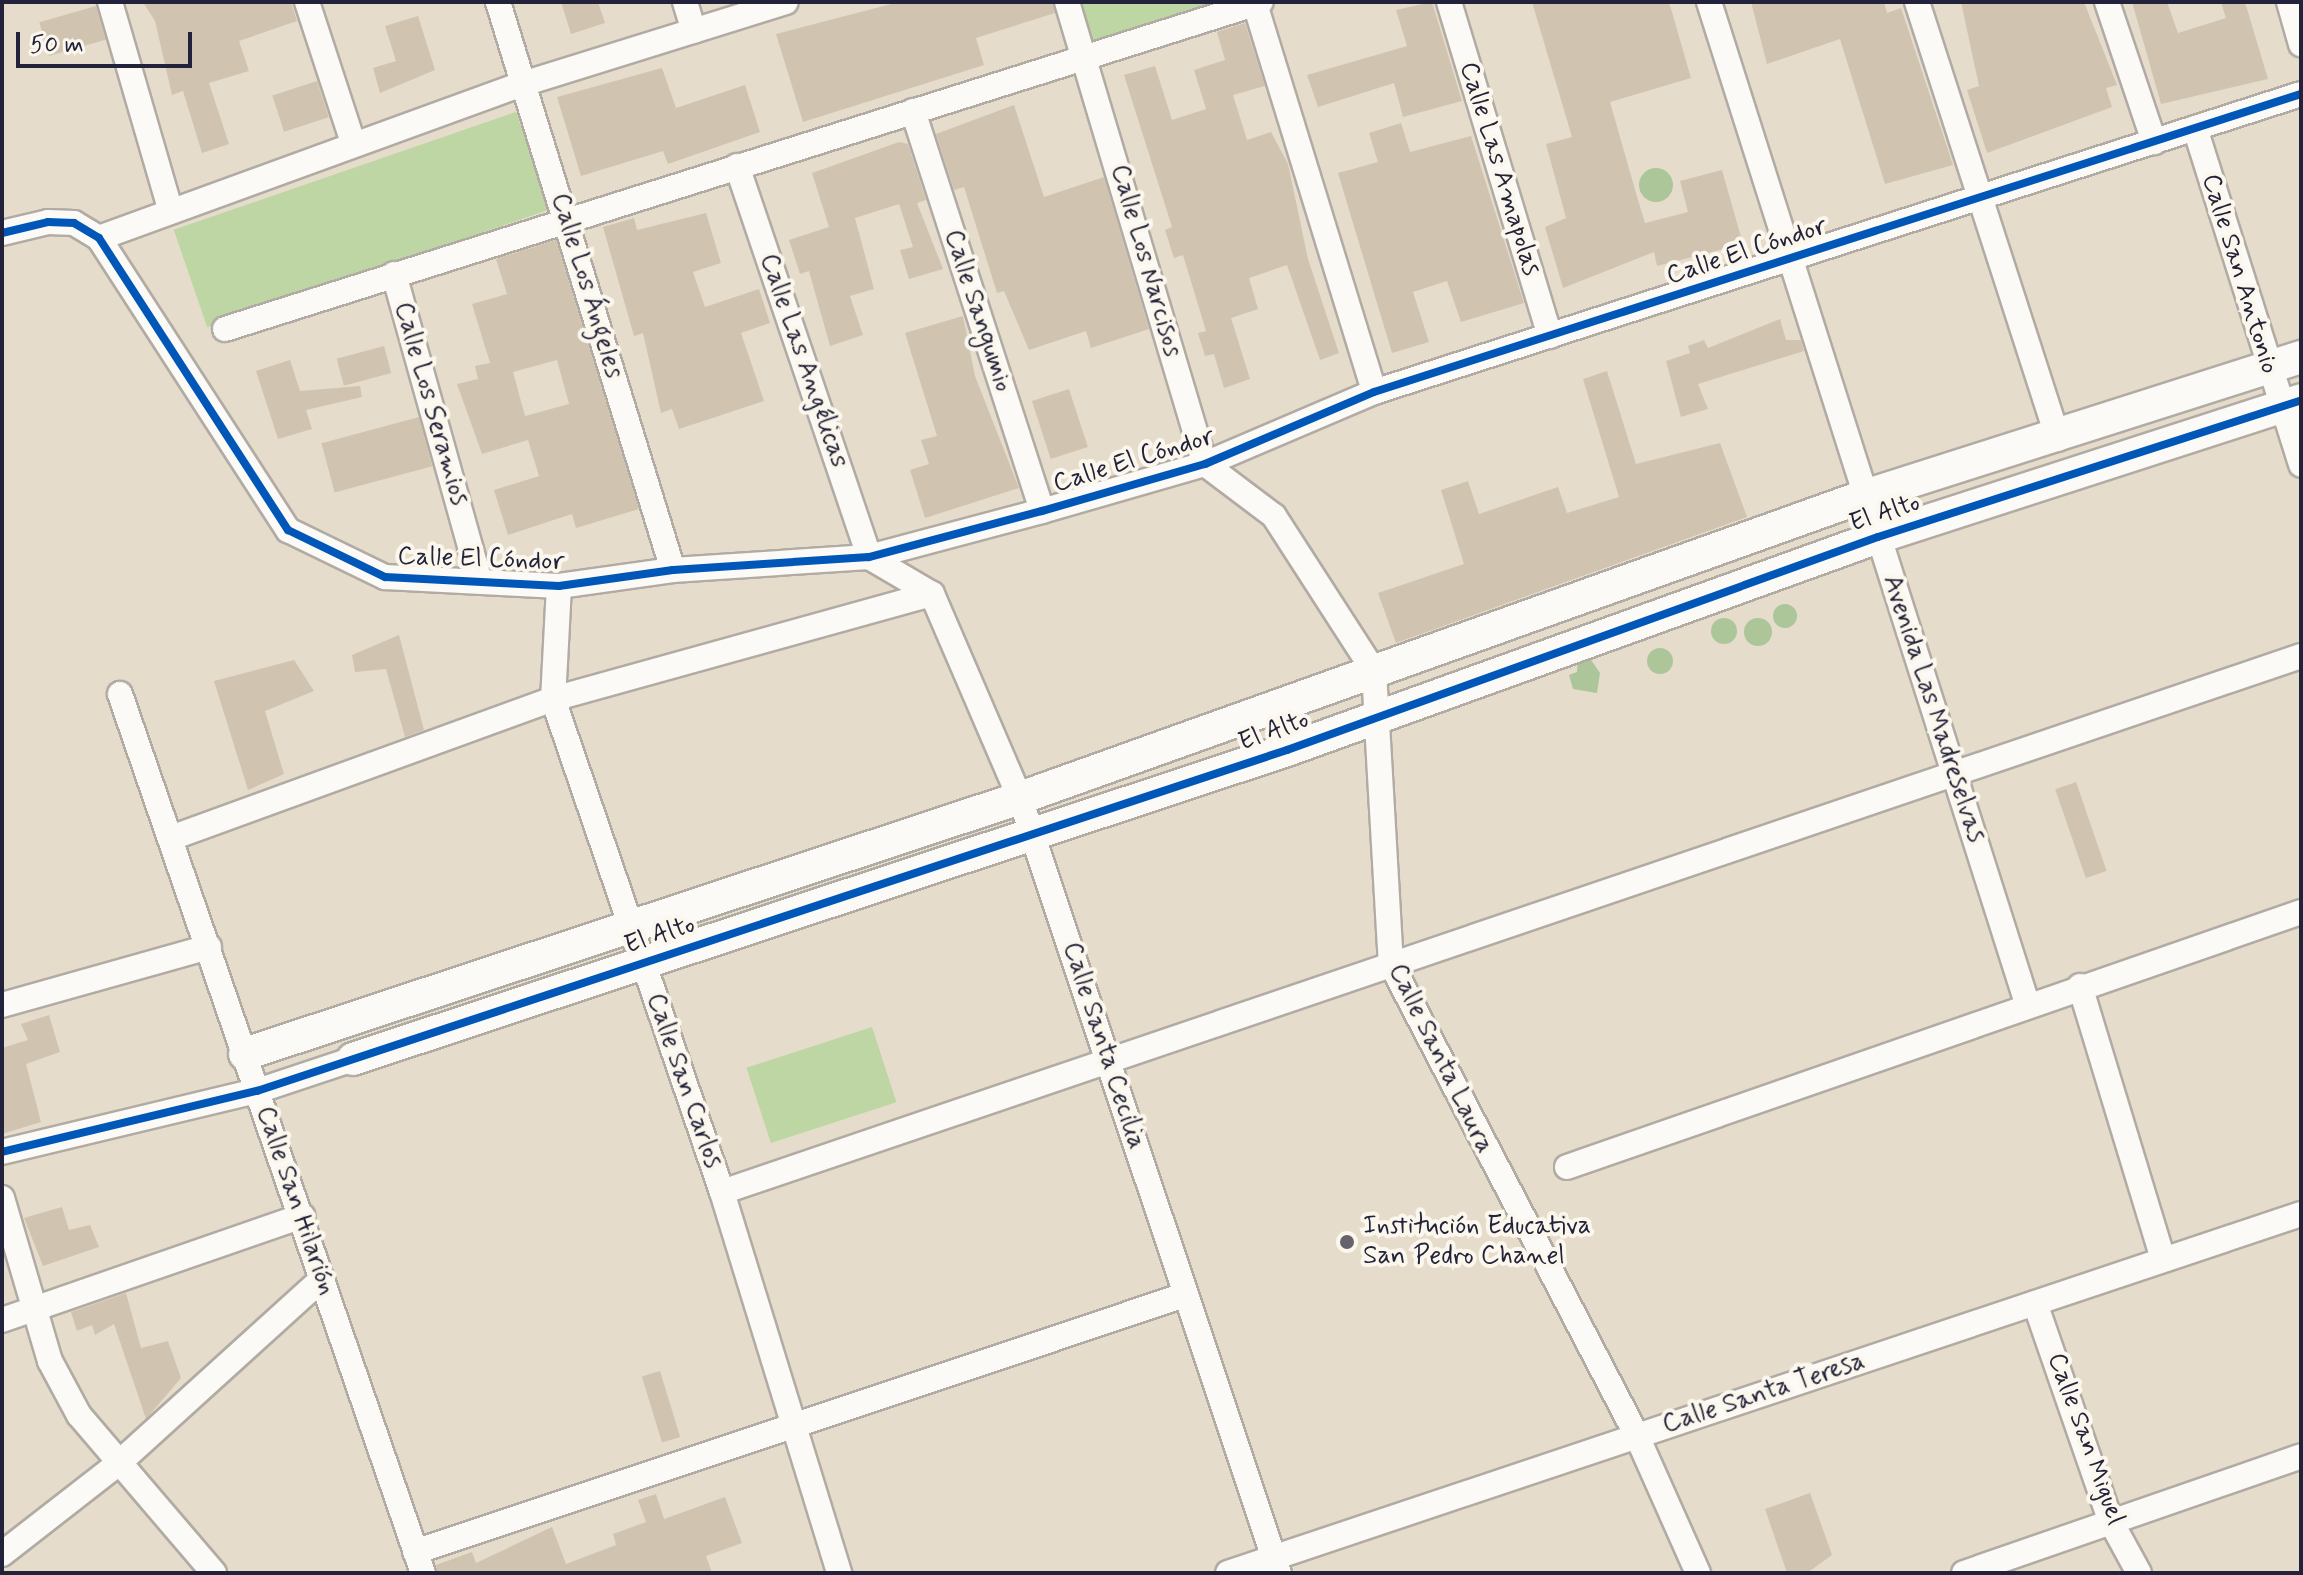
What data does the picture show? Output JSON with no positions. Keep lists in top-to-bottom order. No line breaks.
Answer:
{"streets":{"street":["Calle Las Amapolas","Calle El Cóndor","Calle Los Narcisos","Calle San Antonio","Calle Los Ángeles","Calle Sangumio","Calle Las Angélicas","Calle Los Seramios","El Alto","Avenida Las Madreselvas","Calle Santa Cecilia","Calle Santa Laura","Calle San Carlos","Calle San Hilarión","Calle Santa Teresa","Calle San Miguel"]},"crossings":[["Calle Las Amapolas","Calle El Cóndor"],["Calle El Cóndor","Calle Los Narcisos"],["Calle El Cóndor","Calle San Antonio"],["Calle El Cóndor","Calle Los Ángeles"],["Calle El Cóndor","Calle Sangumio"],["Calle El Cóndor","Calle Las Angélicas"],["Calle El Cóndor","Calle Los Seramios"],["Calle El Cóndor","Avenida Las Madreselvas"],["Calle El Cóndor","Calle Santa Laura"],["Calle El Cóndor","Calle San Carlos"],["Calle Los Narcisos","Calle Santa Laura"],["Calle San Antonio","El Alto"],["El Alto","Avenida Las Madreselvas"],["El Alto","Calle Santa Cecilia"],["El Alto","Calle Santa Laura"],["El Alto","Calle San Carlos"],["El Alto","Calle San Hilarión"],["Calle Santa Cecilia","Calle Santa Teresa"],["Calle Santa Laura","Calle Santa Teresa"],["Calle Santa Teresa","Calle San Miguel"]],"places":["Institución Educativa San Pedro Chanel"],"scale_bar":"50 m"}
